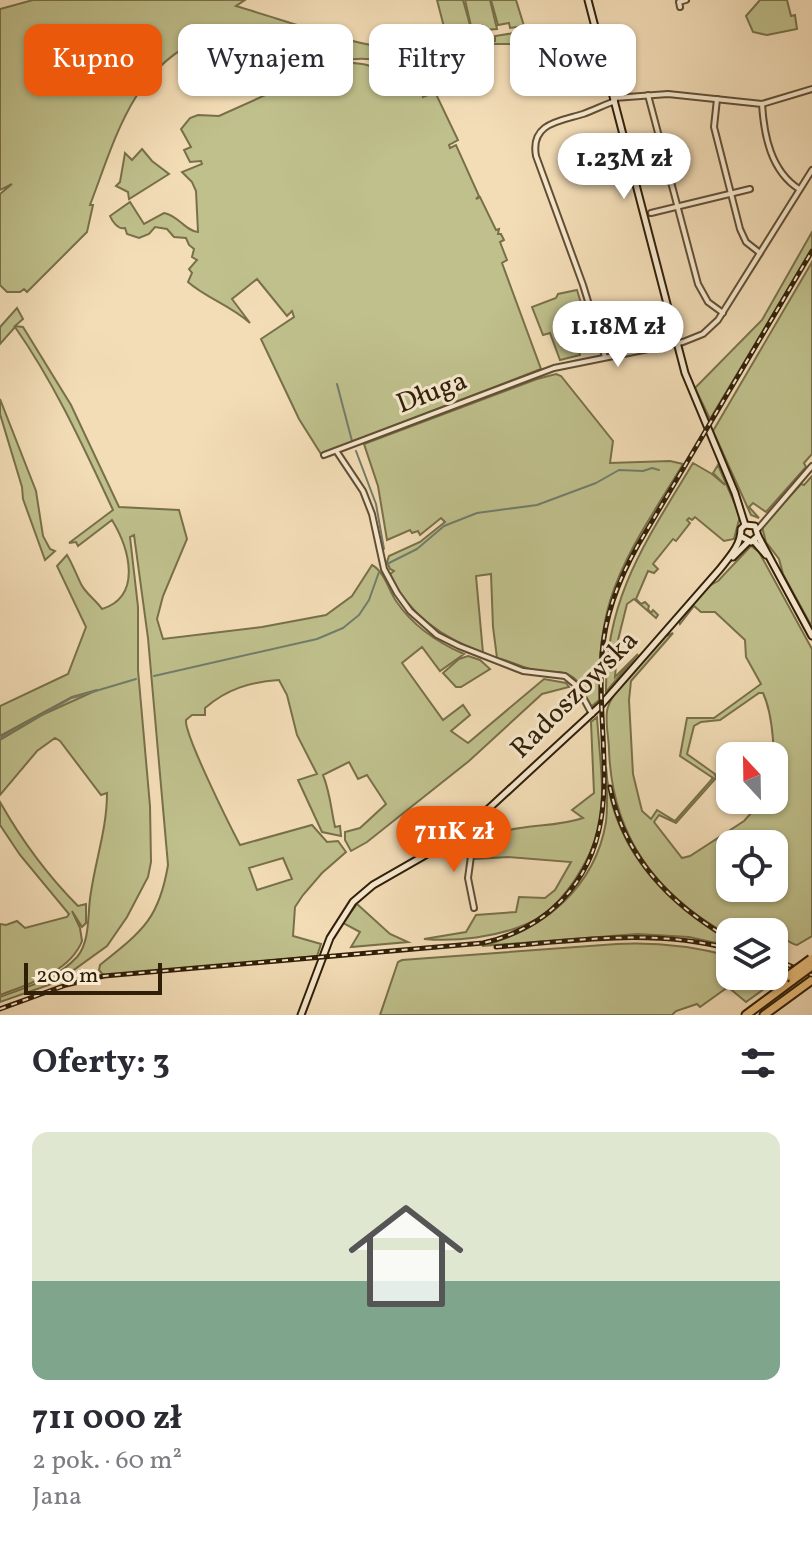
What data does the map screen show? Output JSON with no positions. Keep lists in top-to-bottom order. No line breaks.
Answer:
{"streets":{"street":["Długa","Radoszowska"]},"scale_bar":"200 m","north":"top","page":{"chip":["Kupno","Wynajem","Filtry","Nowe"],"price":["1.23M zł","1.18M zł","711K zł"],"scale":"200 m","heading":"Oferty: 3","list":[{"name":"711 000 zł","note":"2 pok. · 60 m² · Jana"}]}}
